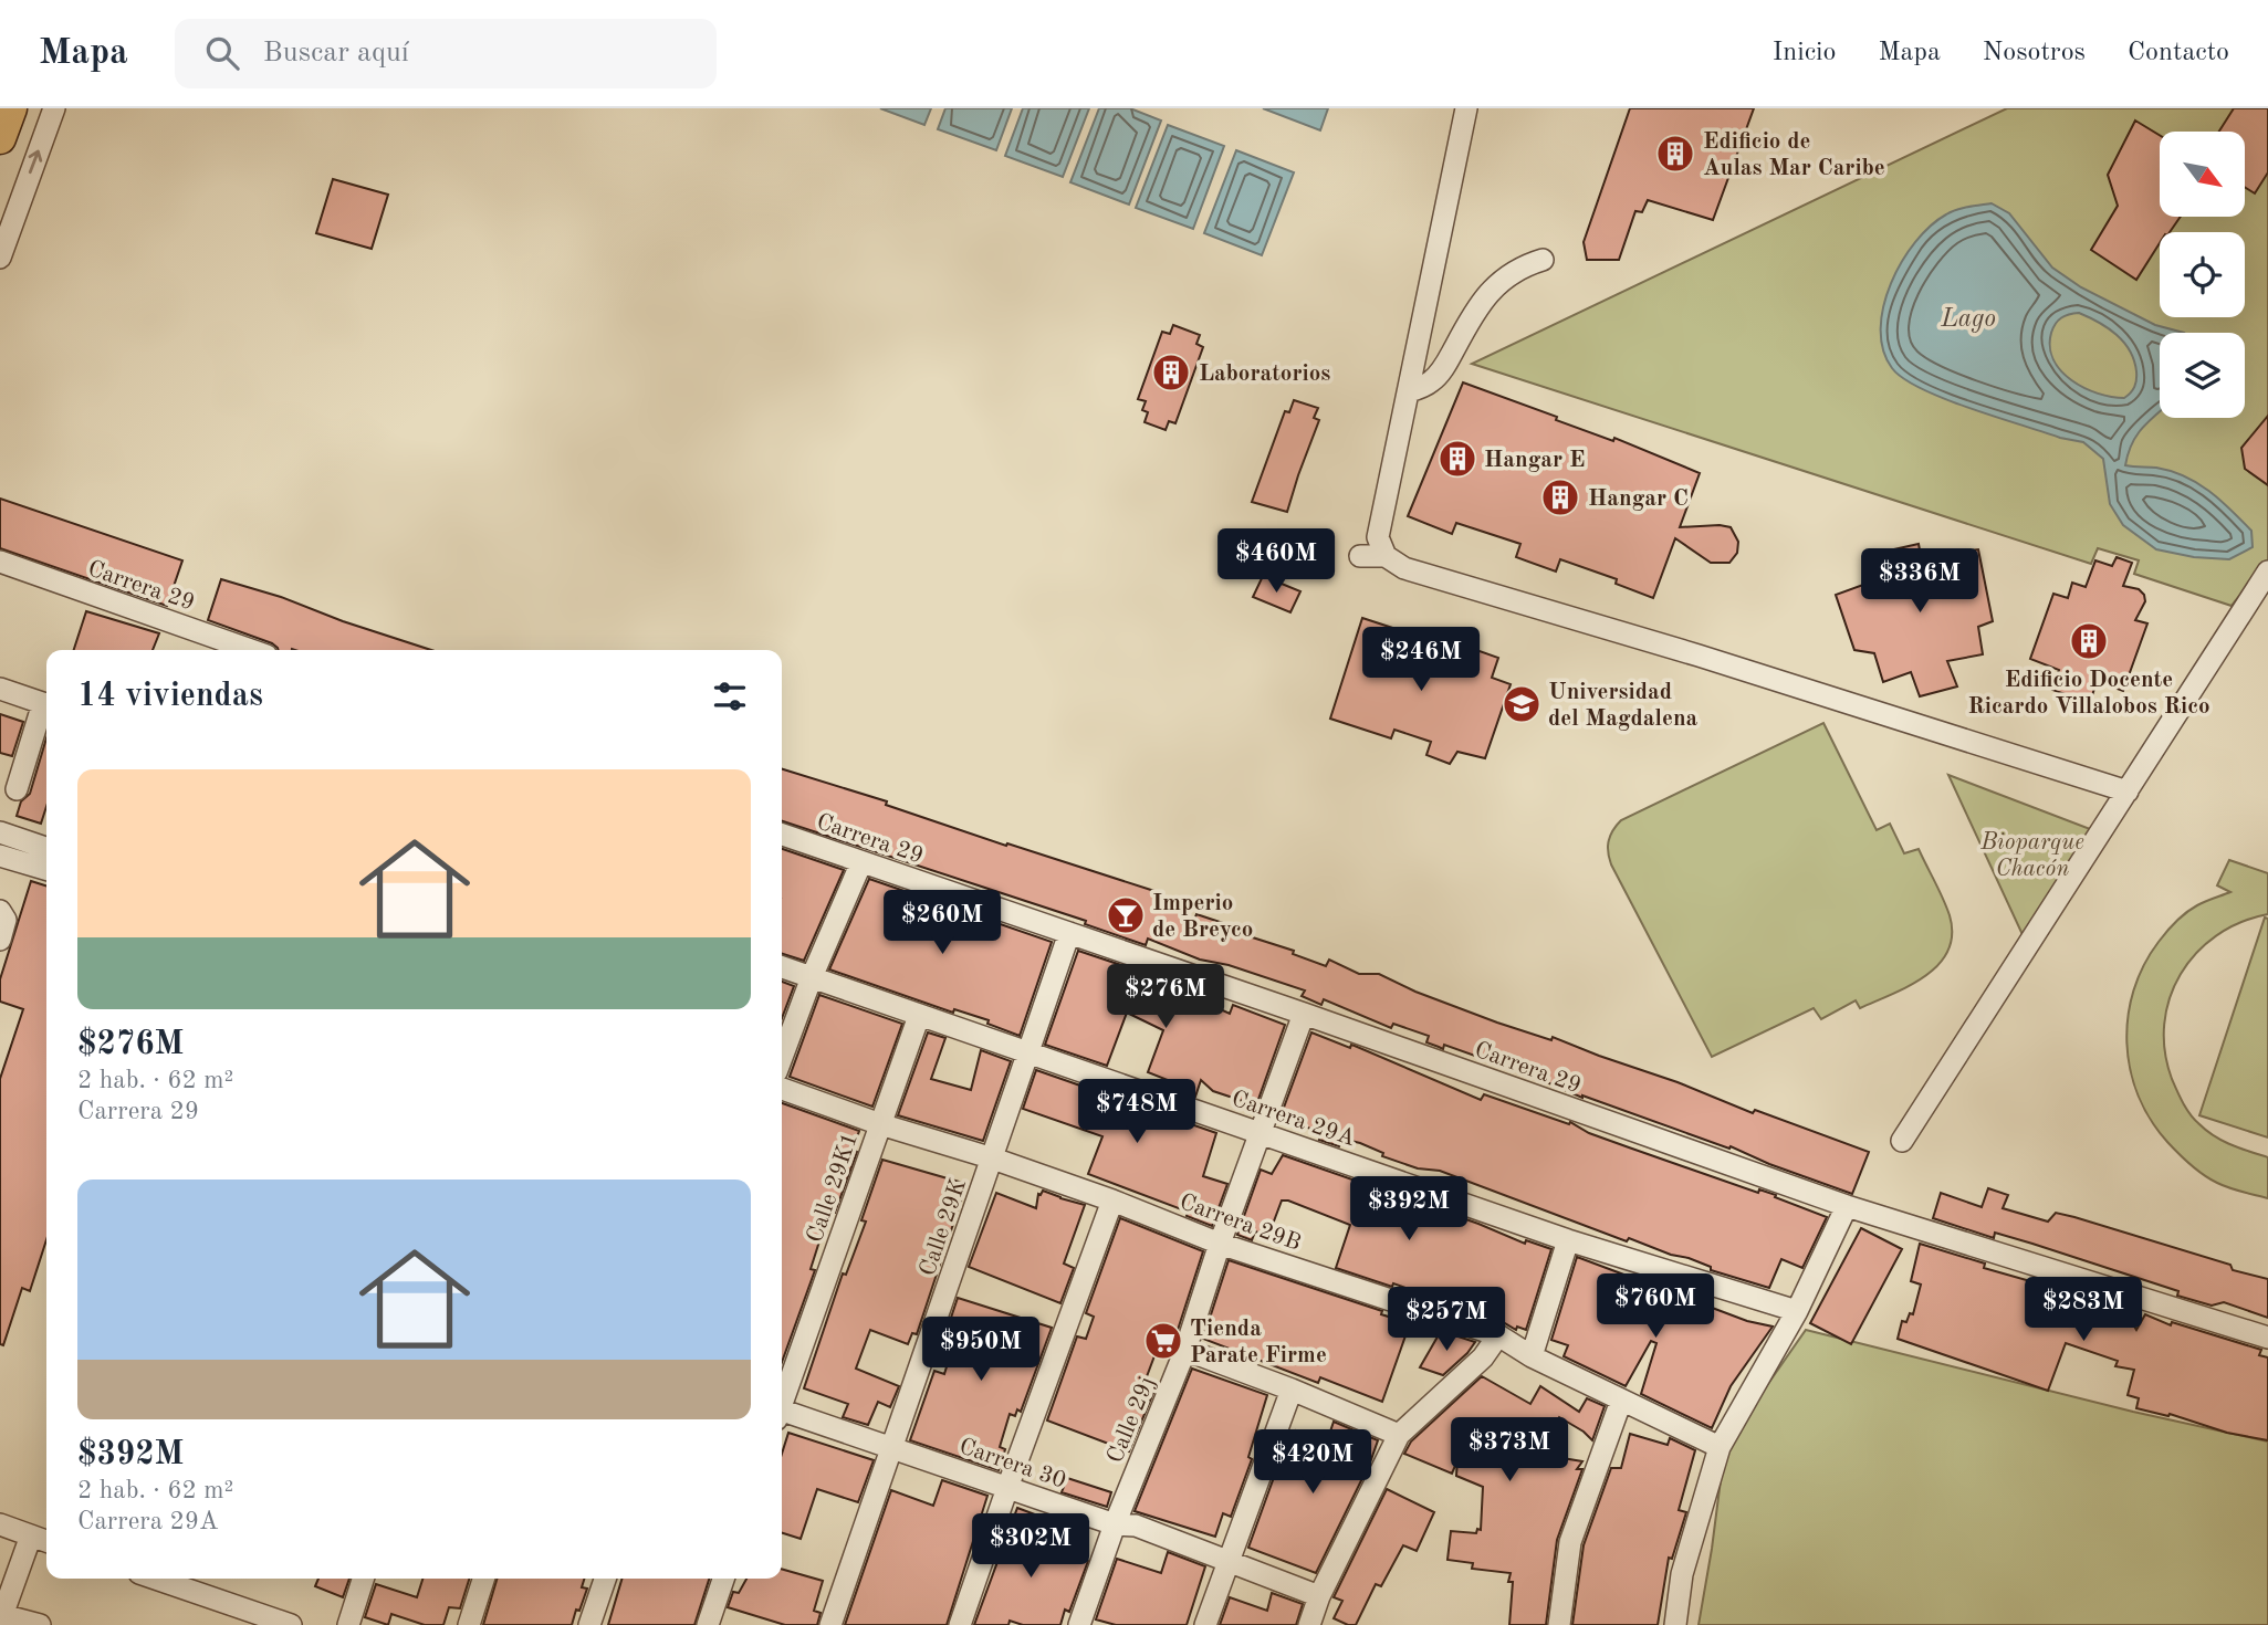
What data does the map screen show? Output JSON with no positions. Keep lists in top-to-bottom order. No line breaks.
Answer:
{"streets":{"street":["Carrera 29","Carrera 29A","Calle 29K1","Carrera 29B","Calle 29K","Calle 29j","Carrera 30"]},"crossings":[["Carrera 29","Calle 29K"],["Carrera 29","Calle 29j"],["Carrera 29A","Calle 29K1"],["Carrera 29A","Calle 29K"],["Carrera 29A","Calle 29j"],["Calle 29K1","Carrera 29B"],["Carrera 29B","Calle 29K"],["Carrera 29B","Calle 29j"],["Calle 29K","Carrera 30"],["Calle 29j","Carrera 30"]],"water":["Lago"],"parks":["Bioparque Chacón"],"places":{"building":["Edificio de Aulas Mar Caribe","Laboratorios","Hangar E","Hangar C","Edificio Docente Ricardo Villalobos Rico"],"school or university":["Universidad del Magdalena"],"bar":["Imperio de Breyco"],"supermarket":["Tienda Parate Firme"]},"north":"bottom right","page":{"header":"Mapa","search":"Buscar aquí","nav":["Inicio","Mapa","Nosotros","Contacto"],"price":["$460M","$336M","$246M","$260M","$276M","$748M","$392M","$760M","$283M","$257M","$950M","$373M","$420M","$302M"],"heading":"14 viviendas","list":[{"name":"$276M","note":"2 hab. · 62 m² · Carrera 29"},{"name":"$392M","note":"2 hab. · 62 m² · Carrera 29A"}]}}
